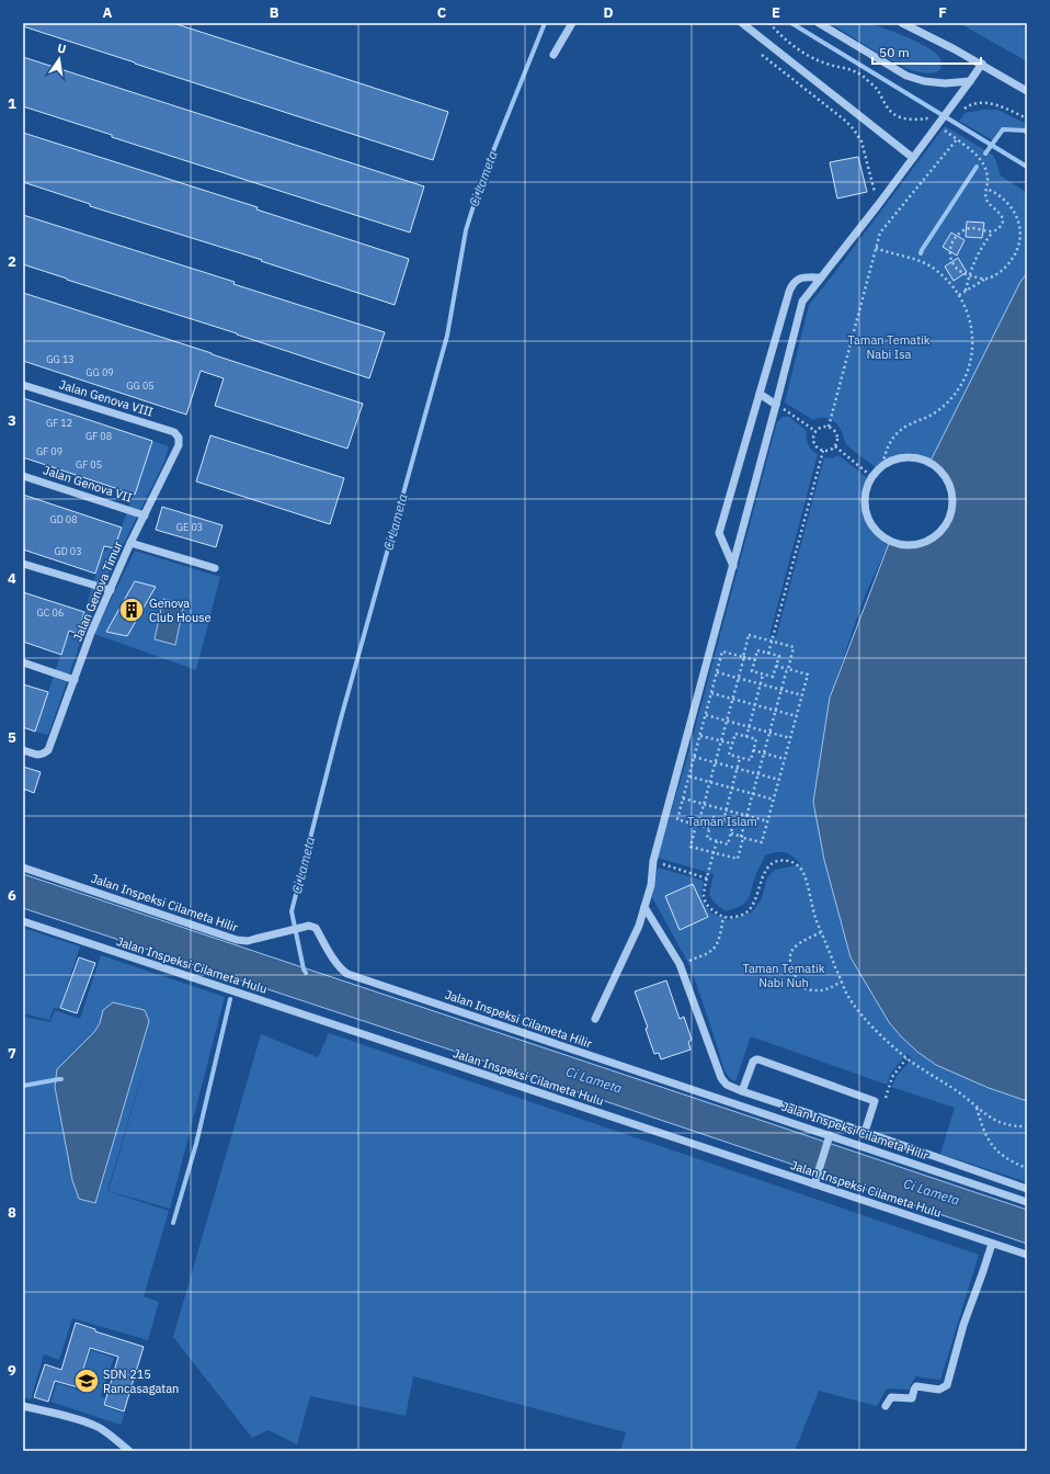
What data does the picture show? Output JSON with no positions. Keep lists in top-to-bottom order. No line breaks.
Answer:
{"streets":{"street":["Jalan Genova VIII","Jalan Genova VII","Jalan Genova Timur","Jalan Inspeksi Cilameta Hilir","Jalan Inspeksi Cilameta Hulu"]},"crossings":[["Jalan Genova VIII","Jalan Genova Timur"],["Jalan Genova VII","Jalan Genova Timur"]],"water":["Ci Lameta"],"parks":["Taman Tematik Nabi Isa","Taman Islam","Taman Tematik Nabi Nuh"],"places":{"building":["Genova Club House"],"school or university":["SDN 215 Rancasagatan"]},"house_numbers":["GG 13","GG 09","GG 05","GF 12","GF 08","GF 09","GF 05","GD 08","GE 03","GD 03","GC 06"],"scale_bar":"50 m","north":"top","grid":{"columns":["A","B","C","D","E","F"],"rows":["1","2","3","4","5","6","7","8","9"]}}
